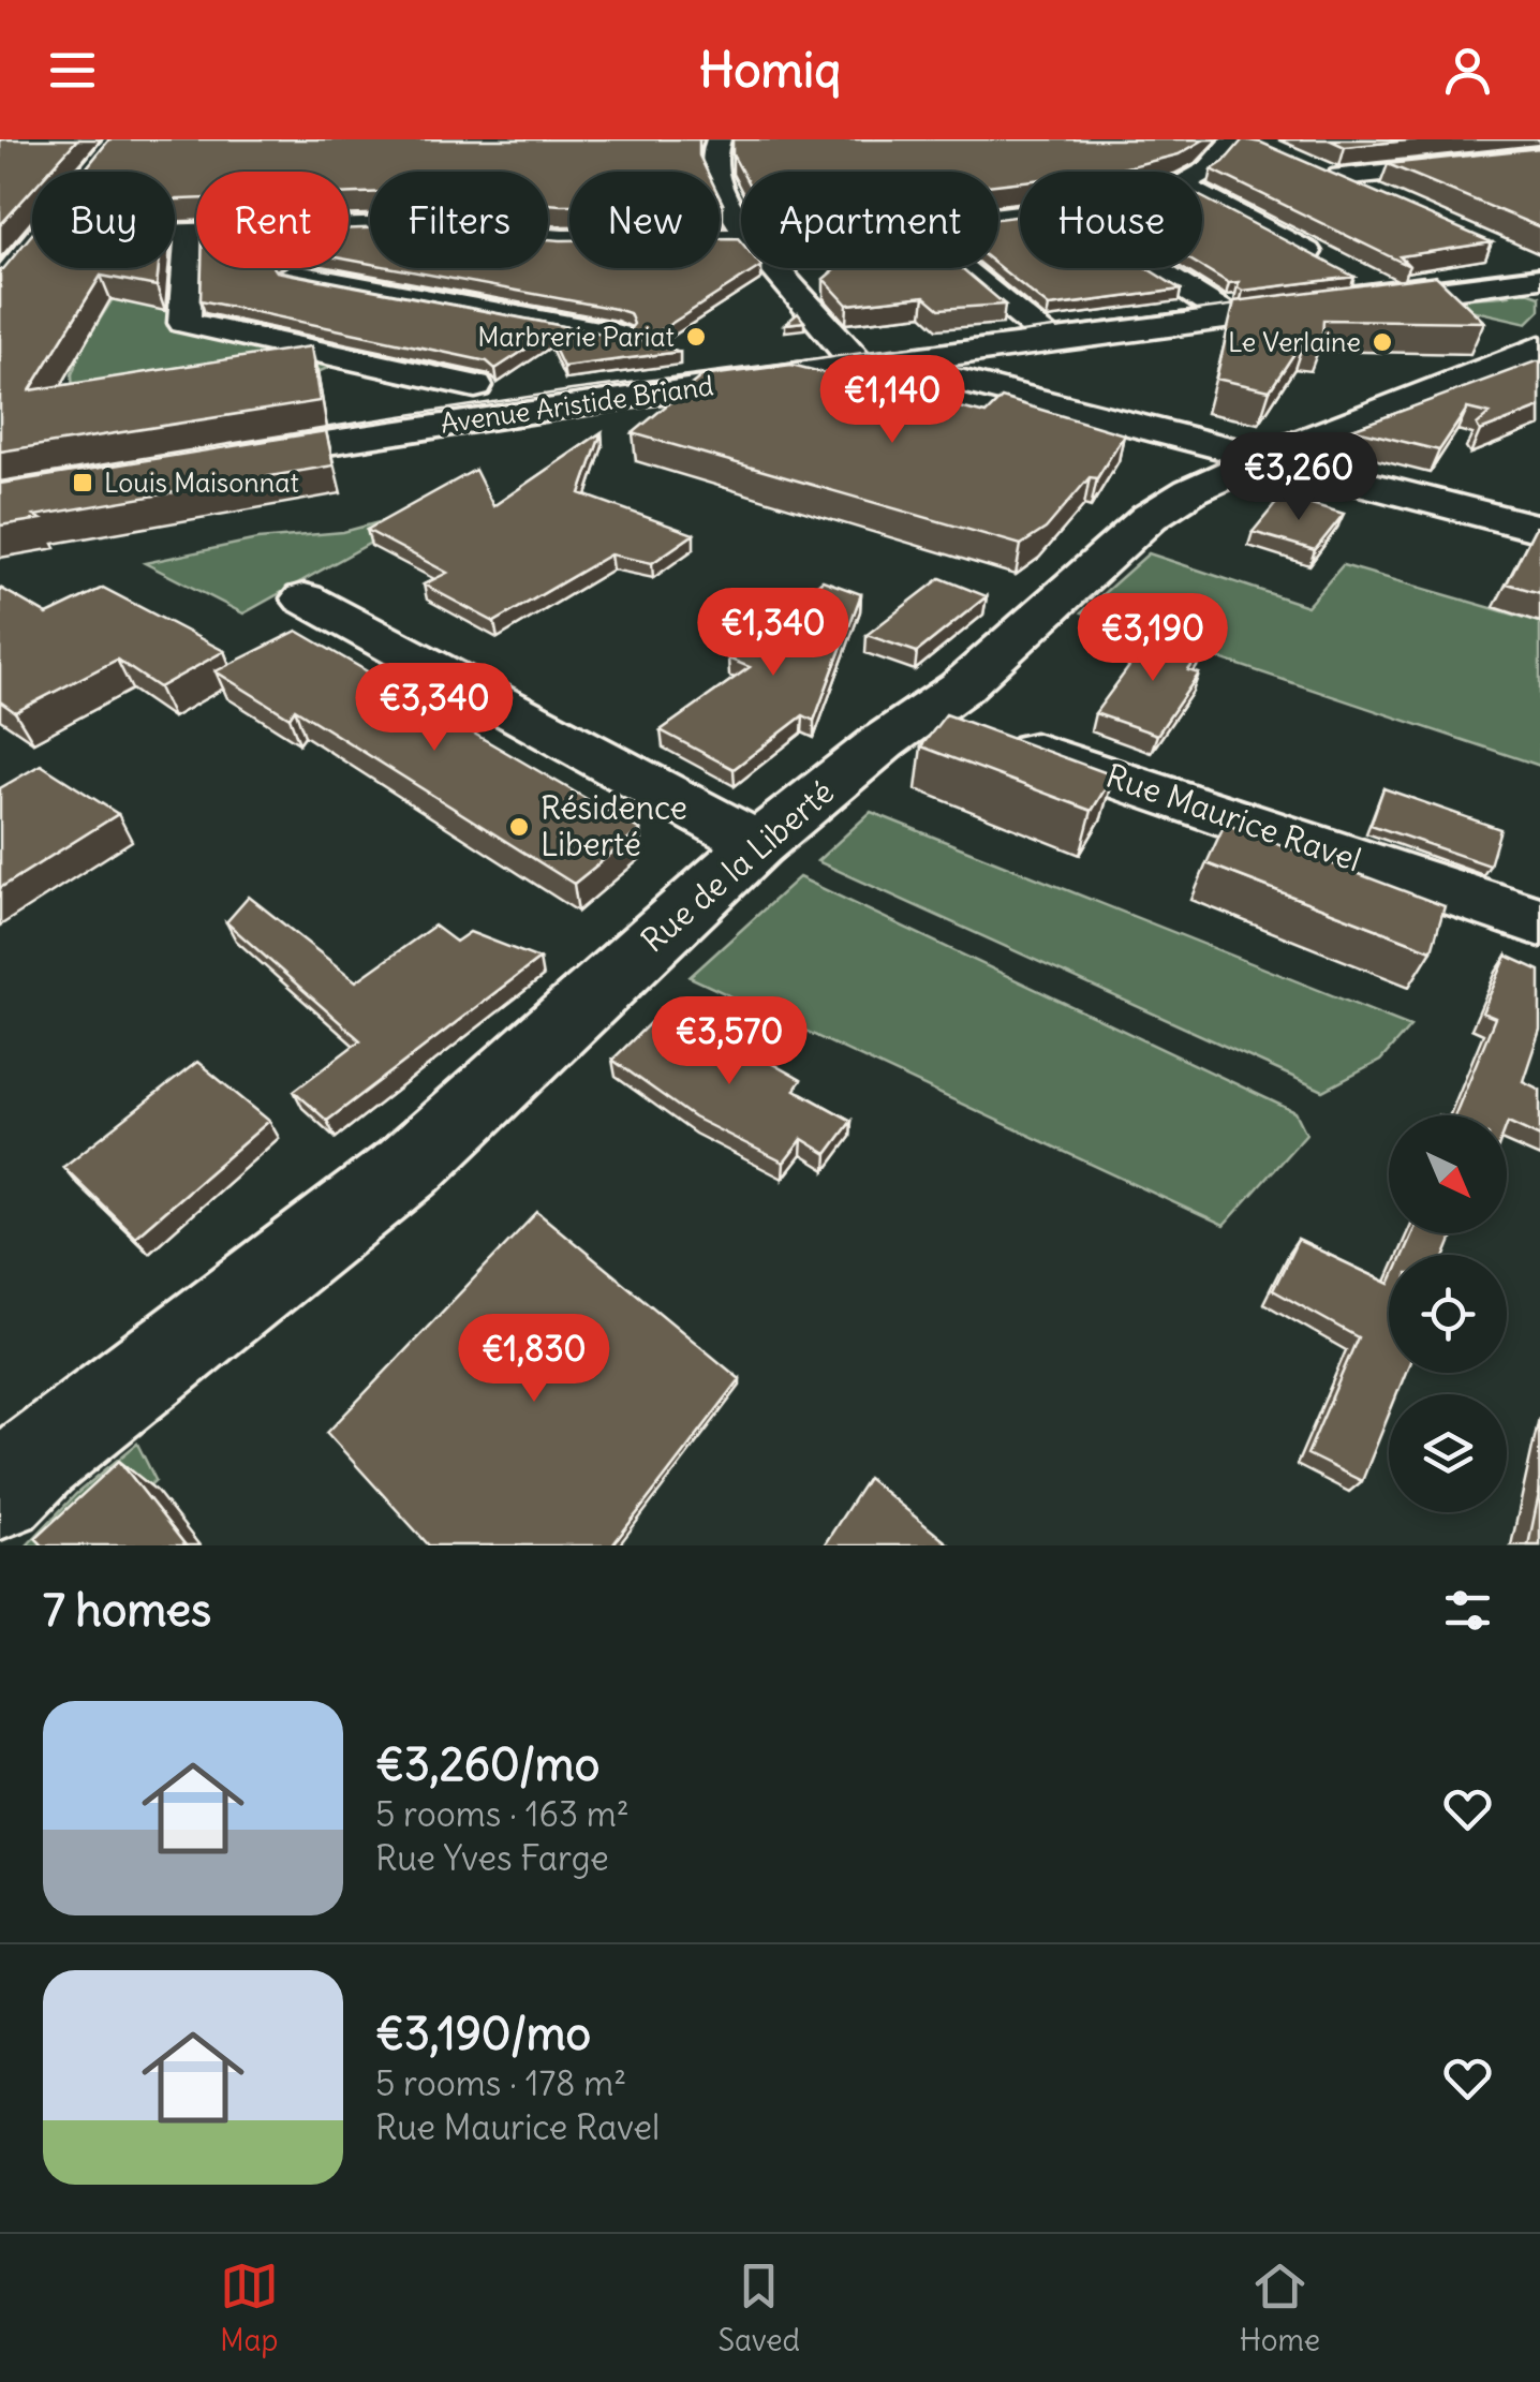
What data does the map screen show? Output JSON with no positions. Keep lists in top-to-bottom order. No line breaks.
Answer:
{"streets":{"street":["Avenue Aristide Briand","Rue Maurice Ravel","Rue de la Liberté"]},"crossings":[["Rue Maurice Ravel","Rue de la Liberté"]],"places":{"other":["Marbrerie Pariat","Le Verlaine","Résidence Liberté"],"transit":["Louis Maisonnat"]},"north":"bottom right","page":{"header":"Homiq","chip":["Buy","Rent","Filters","New","Apartment","House"],"price":["€1,140","€3,260","€1,340","€3,190","€3,340","€3,570","€1,830"],"heading":"7 homes","list":[{"name":"€3,260/mo","note":"5 rooms · 163 m² · Rue Yves Farge"},{"name":"€3,190/mo","note":"5 rooms · 178 m² · Rue Maurice Ravel"}],"tabs":["Map","Saved","Home"]}}
